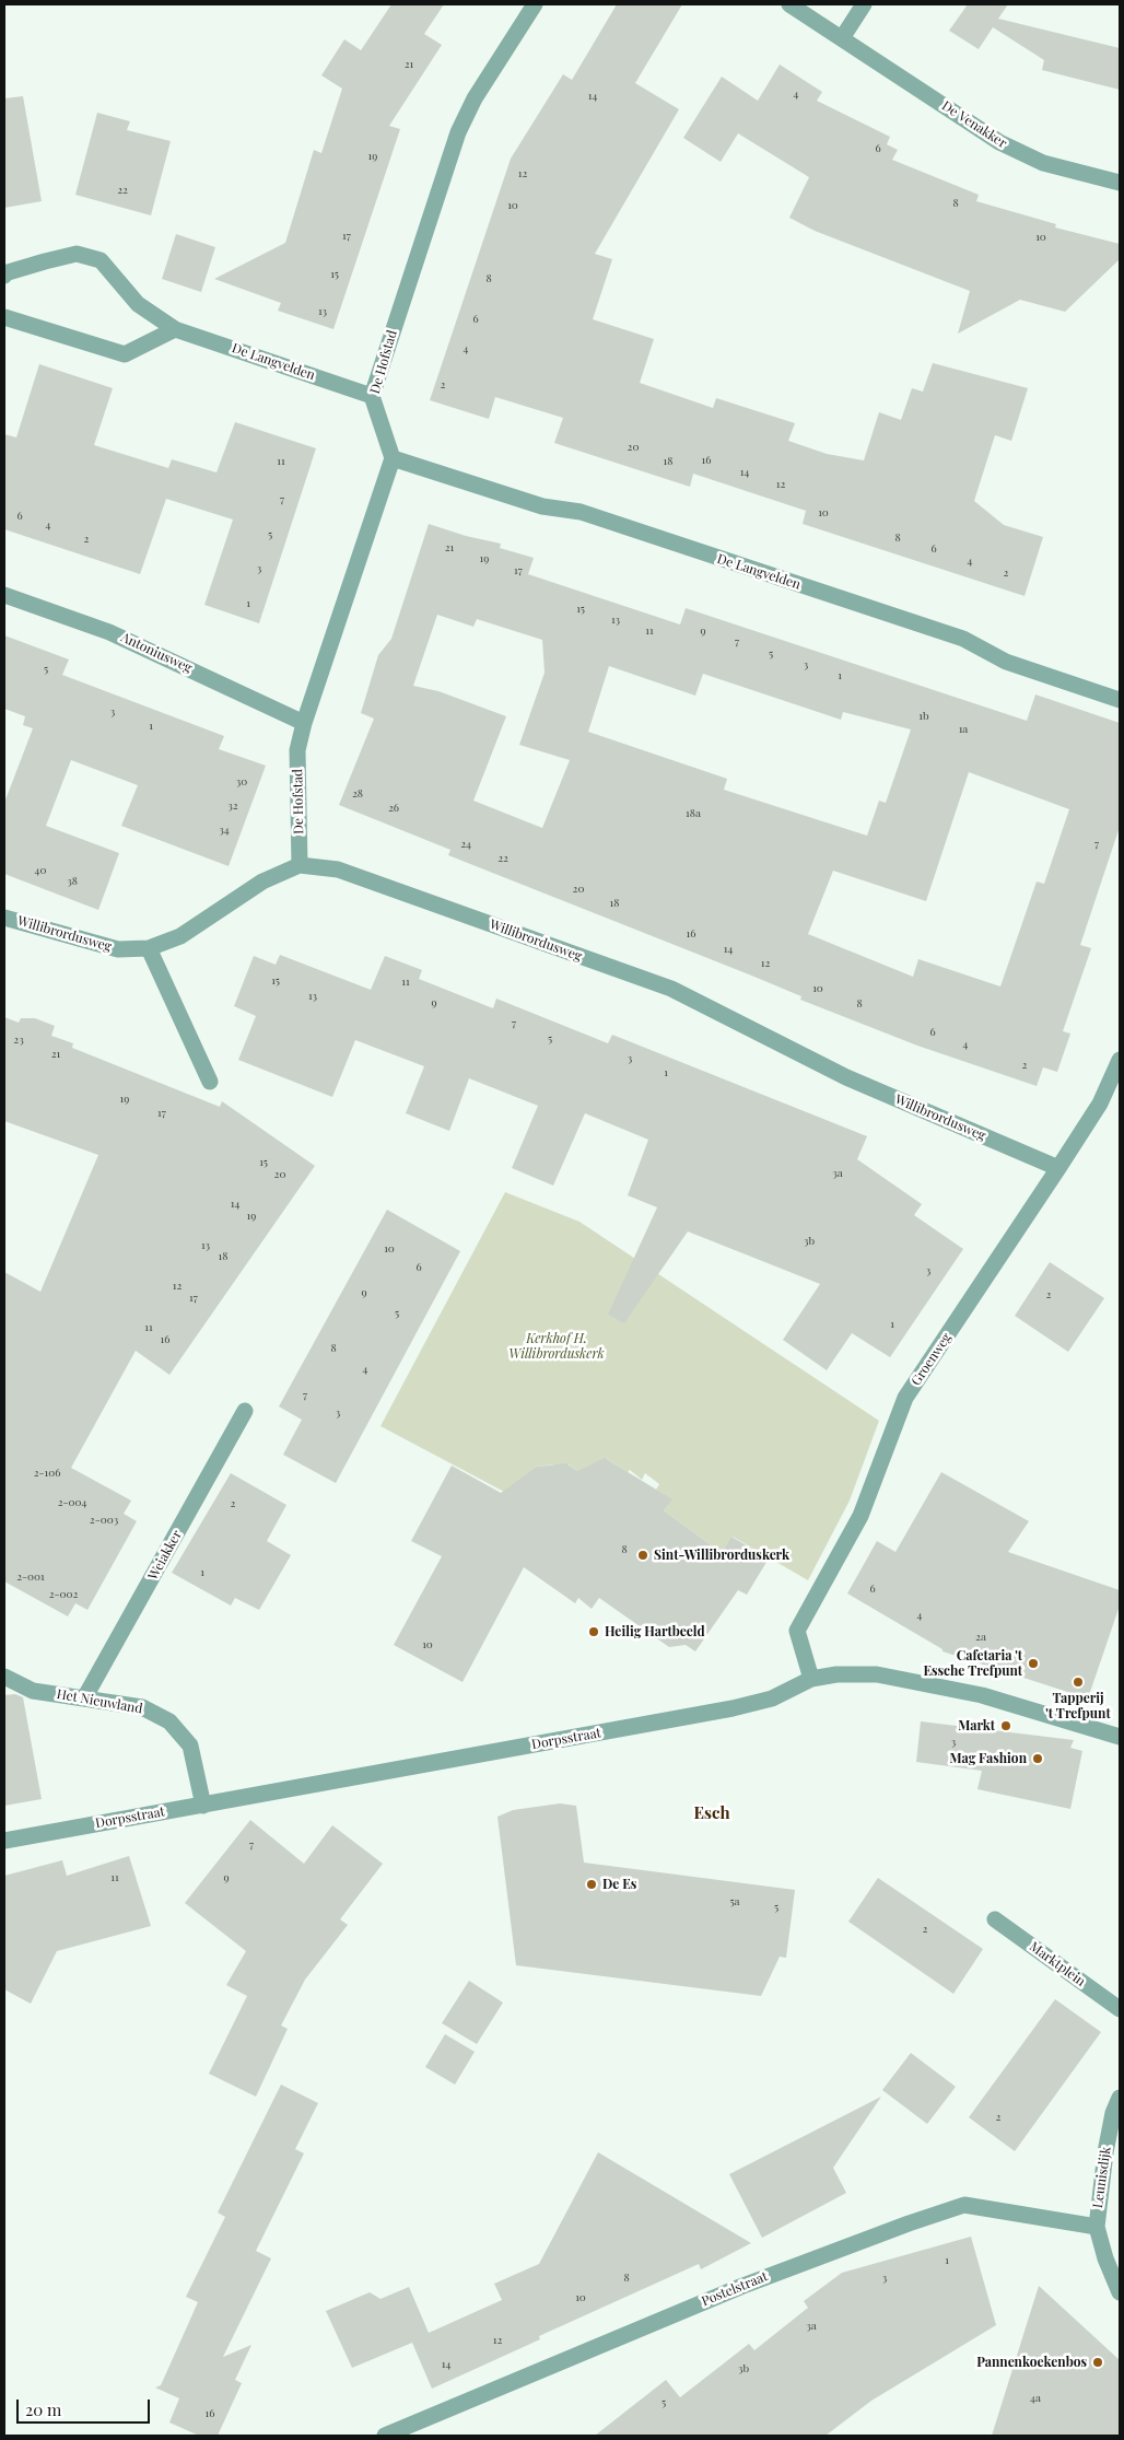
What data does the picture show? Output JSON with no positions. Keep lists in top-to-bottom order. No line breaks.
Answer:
{"streets":{"street":["De Venakker","De Langvelden","De Hofstad","Antoniusweg","Willibrordusweg","Groenweg","Weiakker","Het Nieuwland","Dorpsstraat","Marktplein","Leunisdijk","Postelstraat"]},"crossings":[["De Langvelden","De Hofstad"],["De Hofstad","Antoniusweg"],["De Hofstad","Willibrordusweg"],["Willibrordusweg","Groenweg"],["Groenweg","Dorpsstraat"],["Weiakker","Het Nieuwland"],["Het Nieuwland","Dorpsstraat"],["Leunisdijk","Postelstraat"]],"districts":["Esch"],"parks":["Kerkhof H. Willibrorduskerk"],"places":["Sint-Willibrorduskerk","Heilig Hartbeeld","Cafetaria 't Essche Trefpunt","Tapperij 't Trefpunt","Markt","Mag Fashion","De Es","Pannenkoekenbos"],"house_numbers":["21","4","14","6","19","12","22","8","10","17","10","15","8","13","6","4","2","20","16","11","18","14","12","7","10","6","4","5","8","2","21","6","19","4","3","17","2","1","15","13","11","9","7","5","3","5","1","3","1b","1","1a","30","28","32","26","18a","34","24","7","22","40","38","20","18","16","14","12","15","11","10","13","9","8","7","6","5","23","4","21","3","2","1","19","17","15","3a","20","14","19","3b","13","10","18","6","3","12","9","2","17","5","1","11","16","8","4","7","3","2-106","2-004","2","2-003","8","1","2-001","6","2-002","4","2a","10","3","7","11","9","5a","5","2","2","1","8","3","10","3a","12","14","3b","4a","5","16"],"scale_bar":"20 m"}
